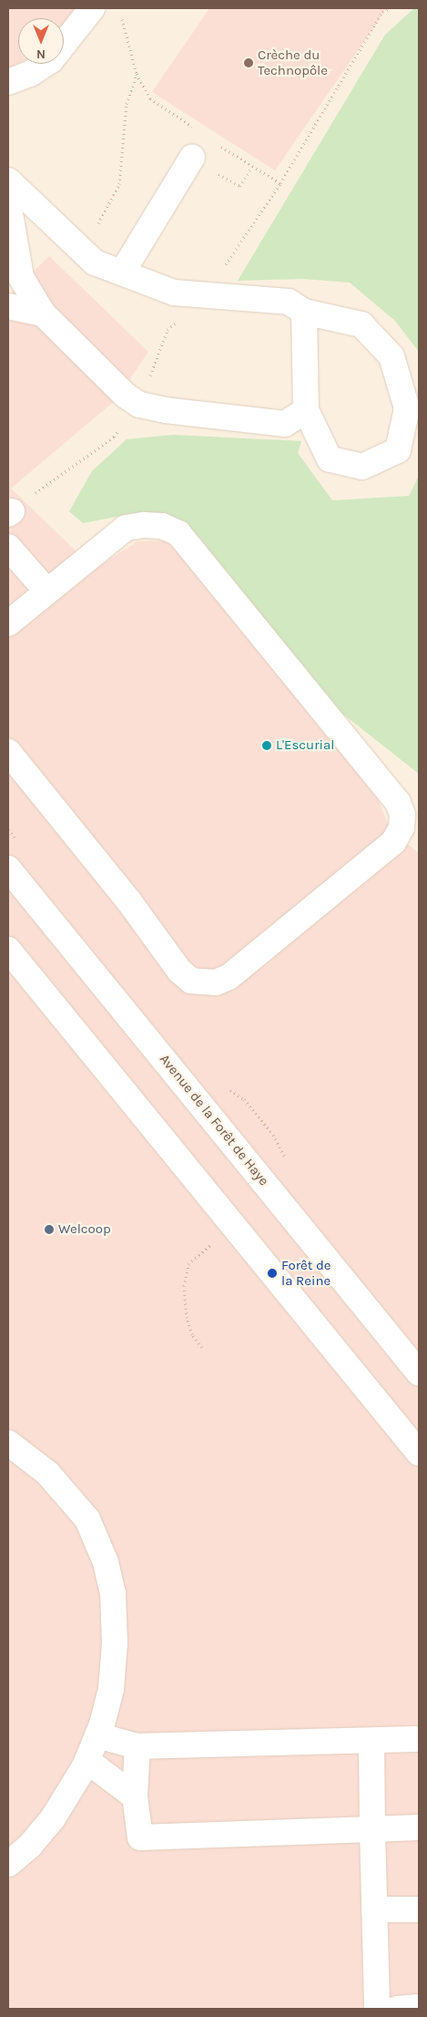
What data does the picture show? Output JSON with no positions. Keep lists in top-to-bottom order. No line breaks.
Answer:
{"streets":{"street":["Avenue de la Forêt de Haye"]},"places":["Crèche du Technopôle","L'Escurial","Welcoop","Forêt de la Reine"],"north":"bottom"}
